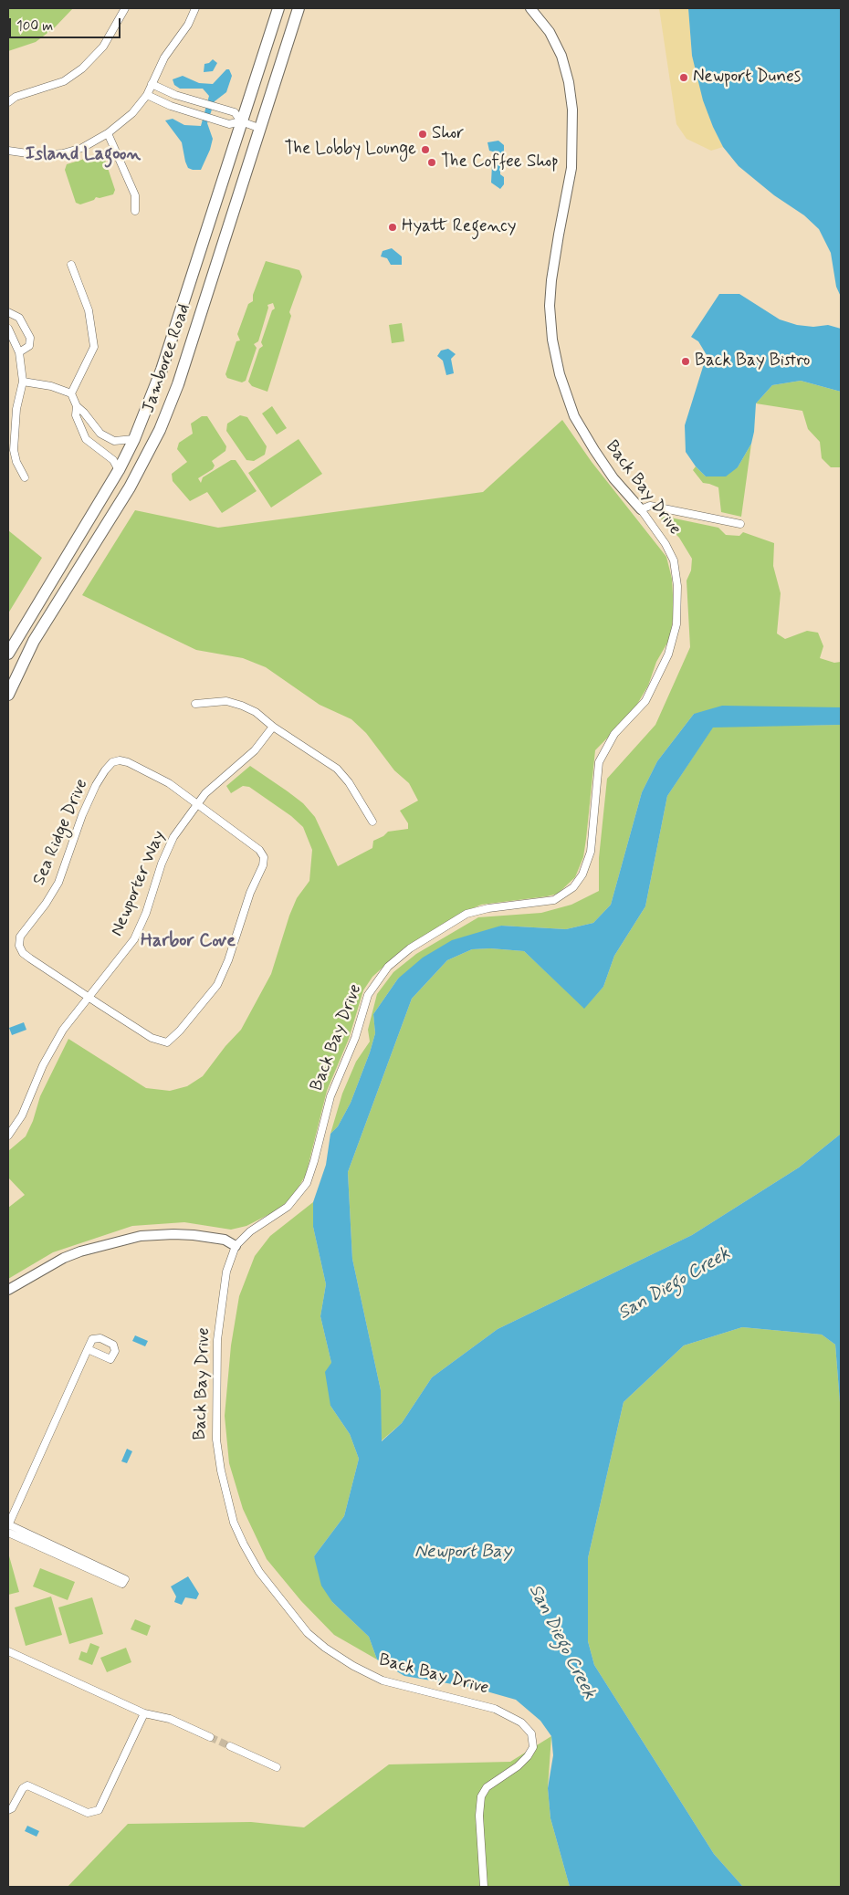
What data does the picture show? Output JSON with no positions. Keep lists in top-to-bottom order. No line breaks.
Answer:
{"streets":{"main road":["Jamboree Road"],"street":["Back Bay Drive","Sea Ridge Drive","Newporter Way"]},"crossings":[["Sea Ridge Drive","Newporter Way"]],"districts":["Island Lagoon","Harbor Cove"],"water":["San Diego Creek","Newport Bay"],"places":["Newport Dunes","Shor","The Lobby Lounge","The Coffee Shop","Hyatt Regency","Back Bay Bistro"],"scale_bar":"100 m"}
